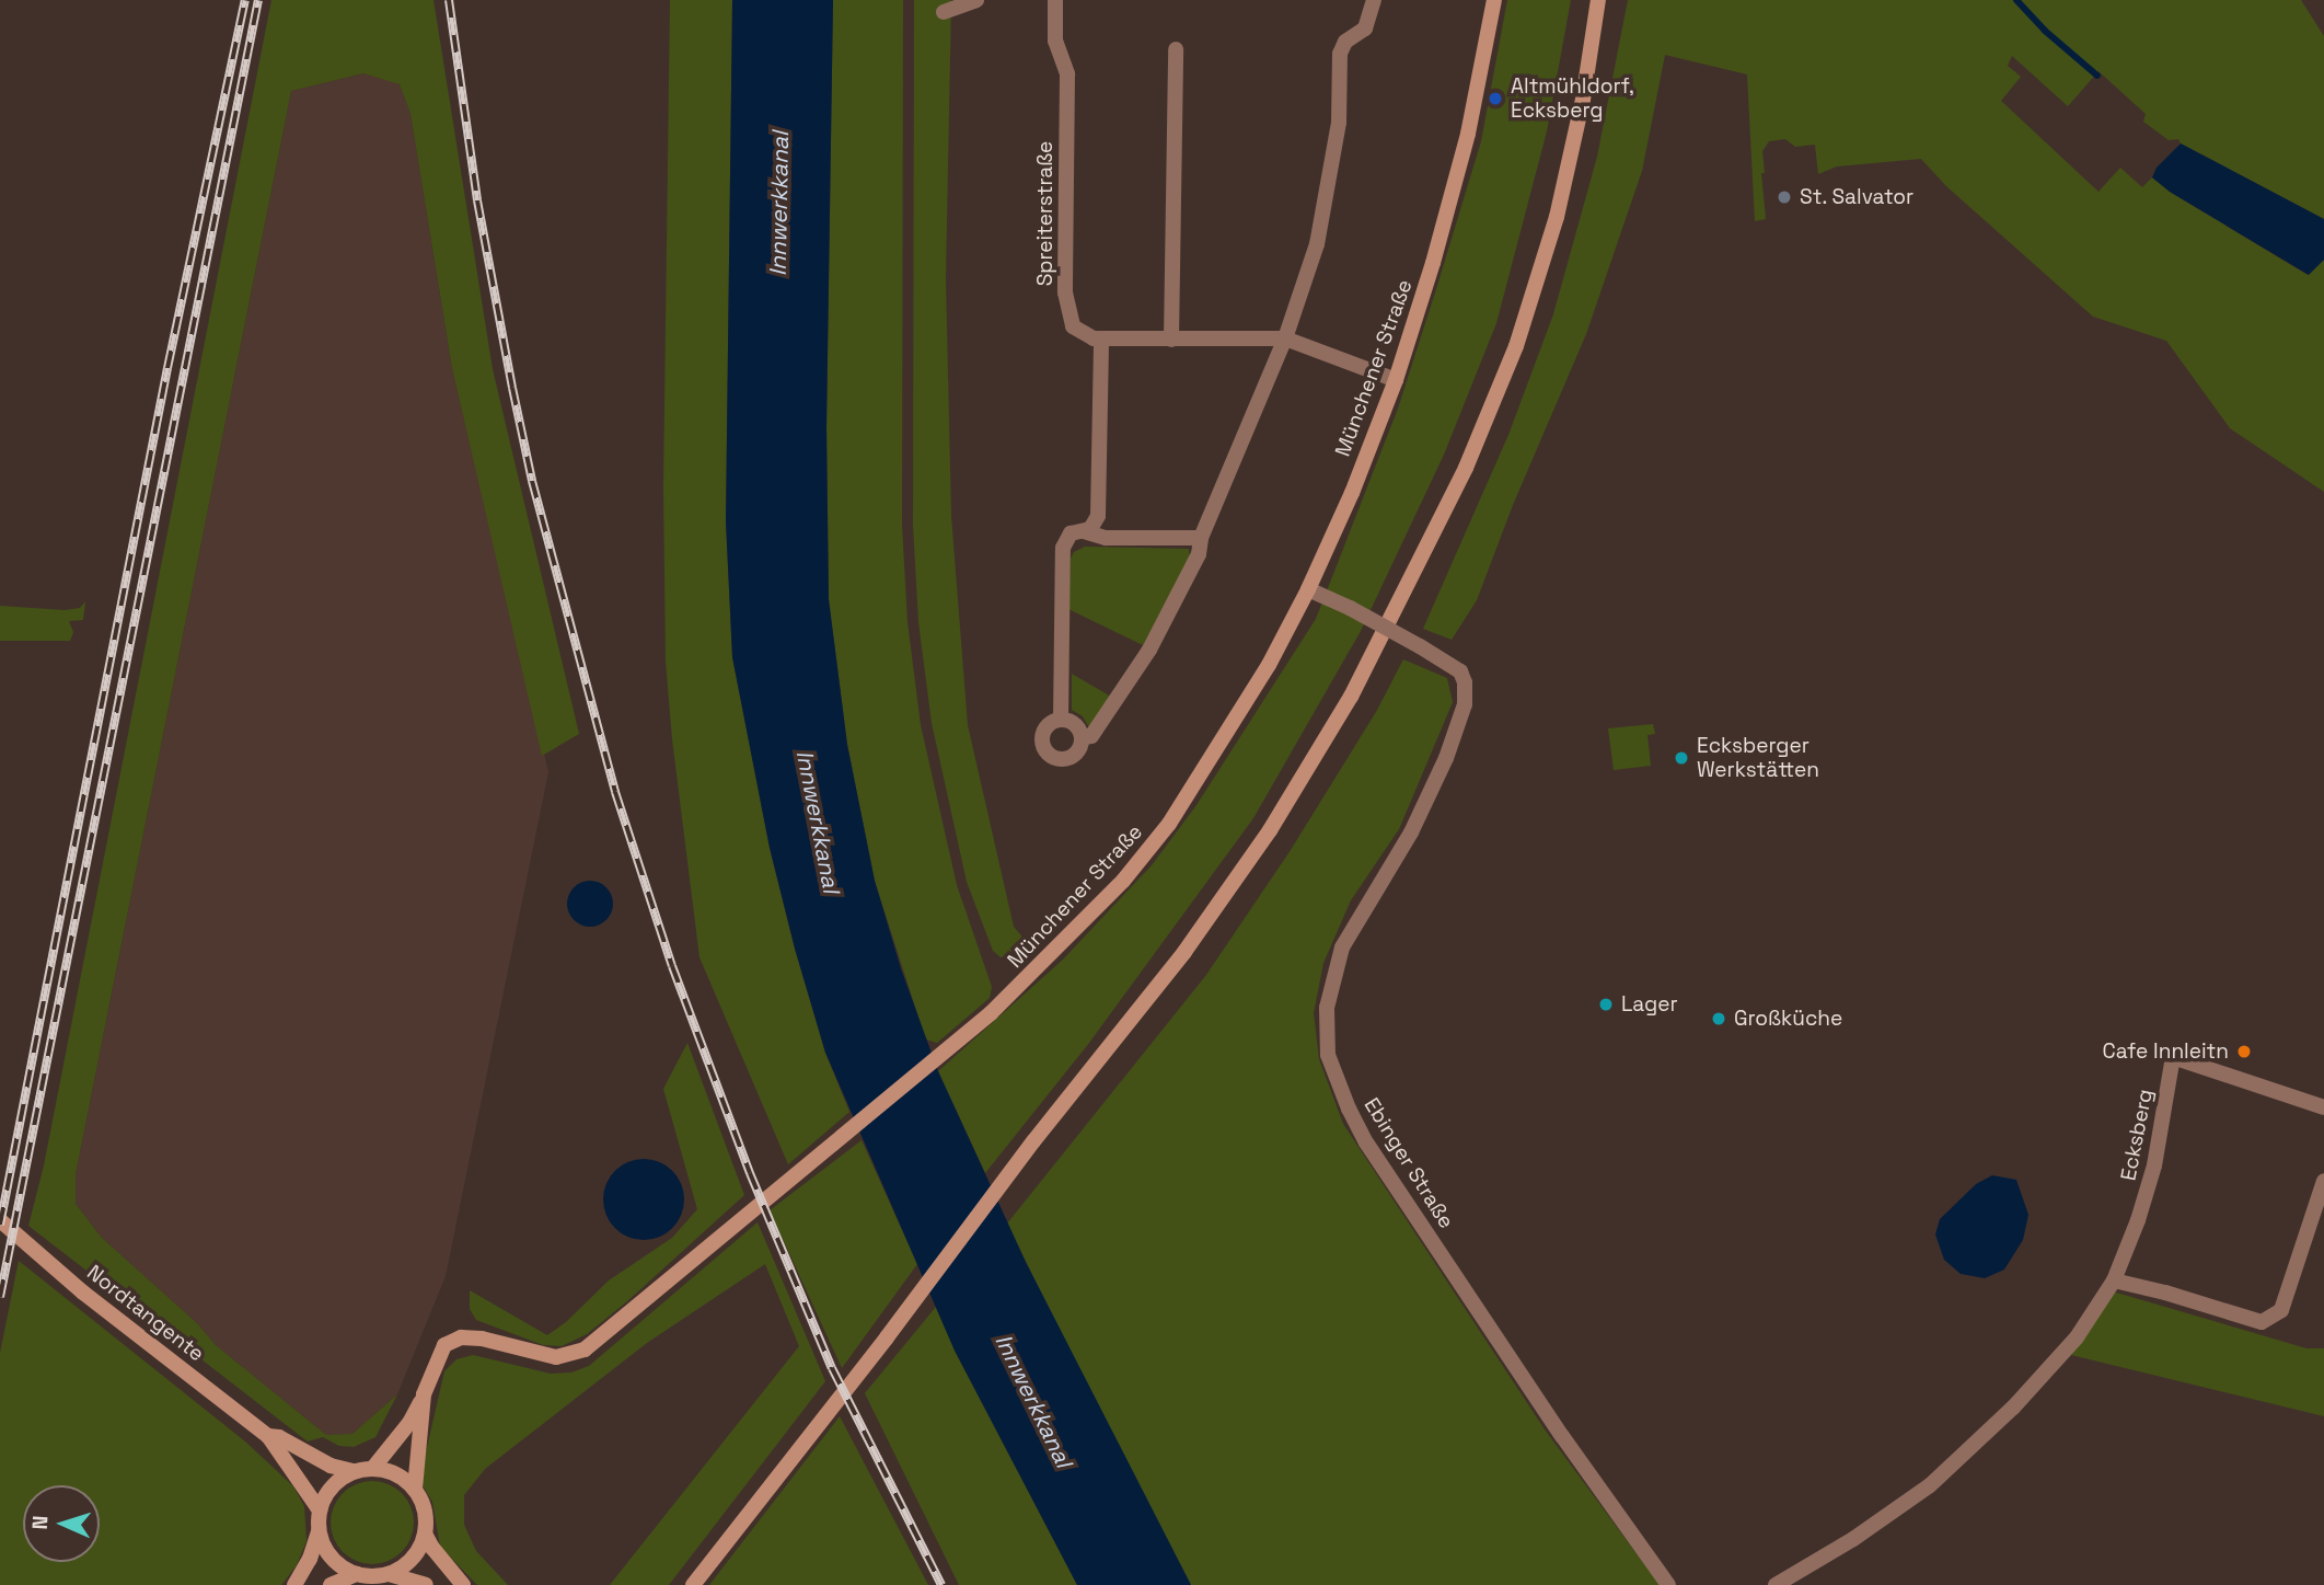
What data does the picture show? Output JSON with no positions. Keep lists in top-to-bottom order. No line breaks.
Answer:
{"streets":{"main road":["Münchener Straße","Nordtangente"],"street":["Spreiterstraße","Ecksberg","Ebinger Straße"]},"crossings":[["Münchener Straße","Ebinger Straße"],["Münchener Straße","Nordtangente"]],"water":["Innwerkkanal"],"places":["Altmühldorf, Ecksberg","St. Salvator","Ecksberger Werkstätten","Lager","Großküche","Cafe Innleitn"],"north":"left"}
